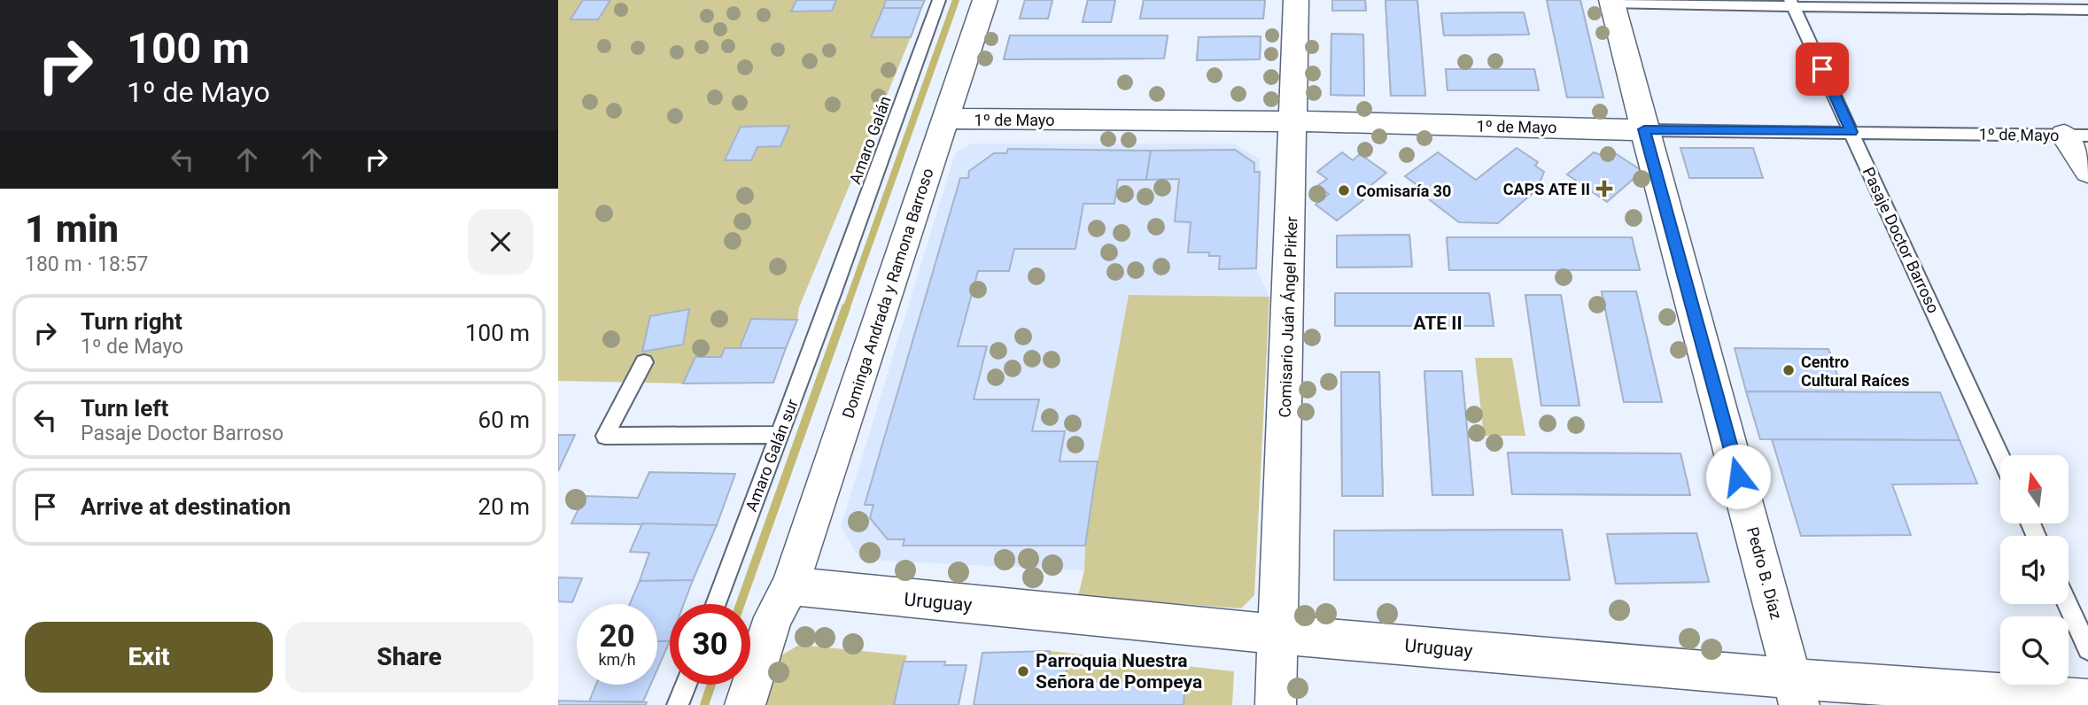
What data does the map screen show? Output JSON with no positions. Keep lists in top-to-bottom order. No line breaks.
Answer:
{"streets":{"street":["1º de Mayo","Dominga Andrada y Ramona Barroso","Comisario Juán Ángel Pirker","Pedro B. Díaz","Uruguay"],"lane":["Amaro Galán","Pasaje Doctor Barroso","Amaro Galán sur"]},"crossings":[["1º de Mayo","Pasaje Doctor Barroso"],["1º de Mayo","Dominga Andrada y Ramona Barroso"],["1º de Mayo","Comisario Juán Ángel Pirker"],["1º de Mayo","Pedro B. Díaz"],["Amaro Galán","Amaro Galán sur"],["Dominga Andrada y Ramona Barroso","Uruguay"],["Comisario Juán Ángel Pirker","Uruguay"],["Pedro B. Díaz","Uruguay"]],"districts":["ATE II"],"places":{"health":["CAPS ATE II"],"other":["Comisaría 30","Centro Cultural Raíces","Parroquia Nuestra Señora de Pompeya"]},"north":"top","page":{"turn":["100 m","1º de Mayo"],"heading":["1 min","180 m · 18:57"],"list":[{"name":"Turn right","note":"1º de Mayo","value":"100 m"},{"name":"Turn left","note":"Pasaje Doctor Barroso","value":"60 m"},{"name":"Arrive at destination","value":"20 m"}],"speed":"20 km/h","limit":"30","buttons":["Exit","Share"]}}
